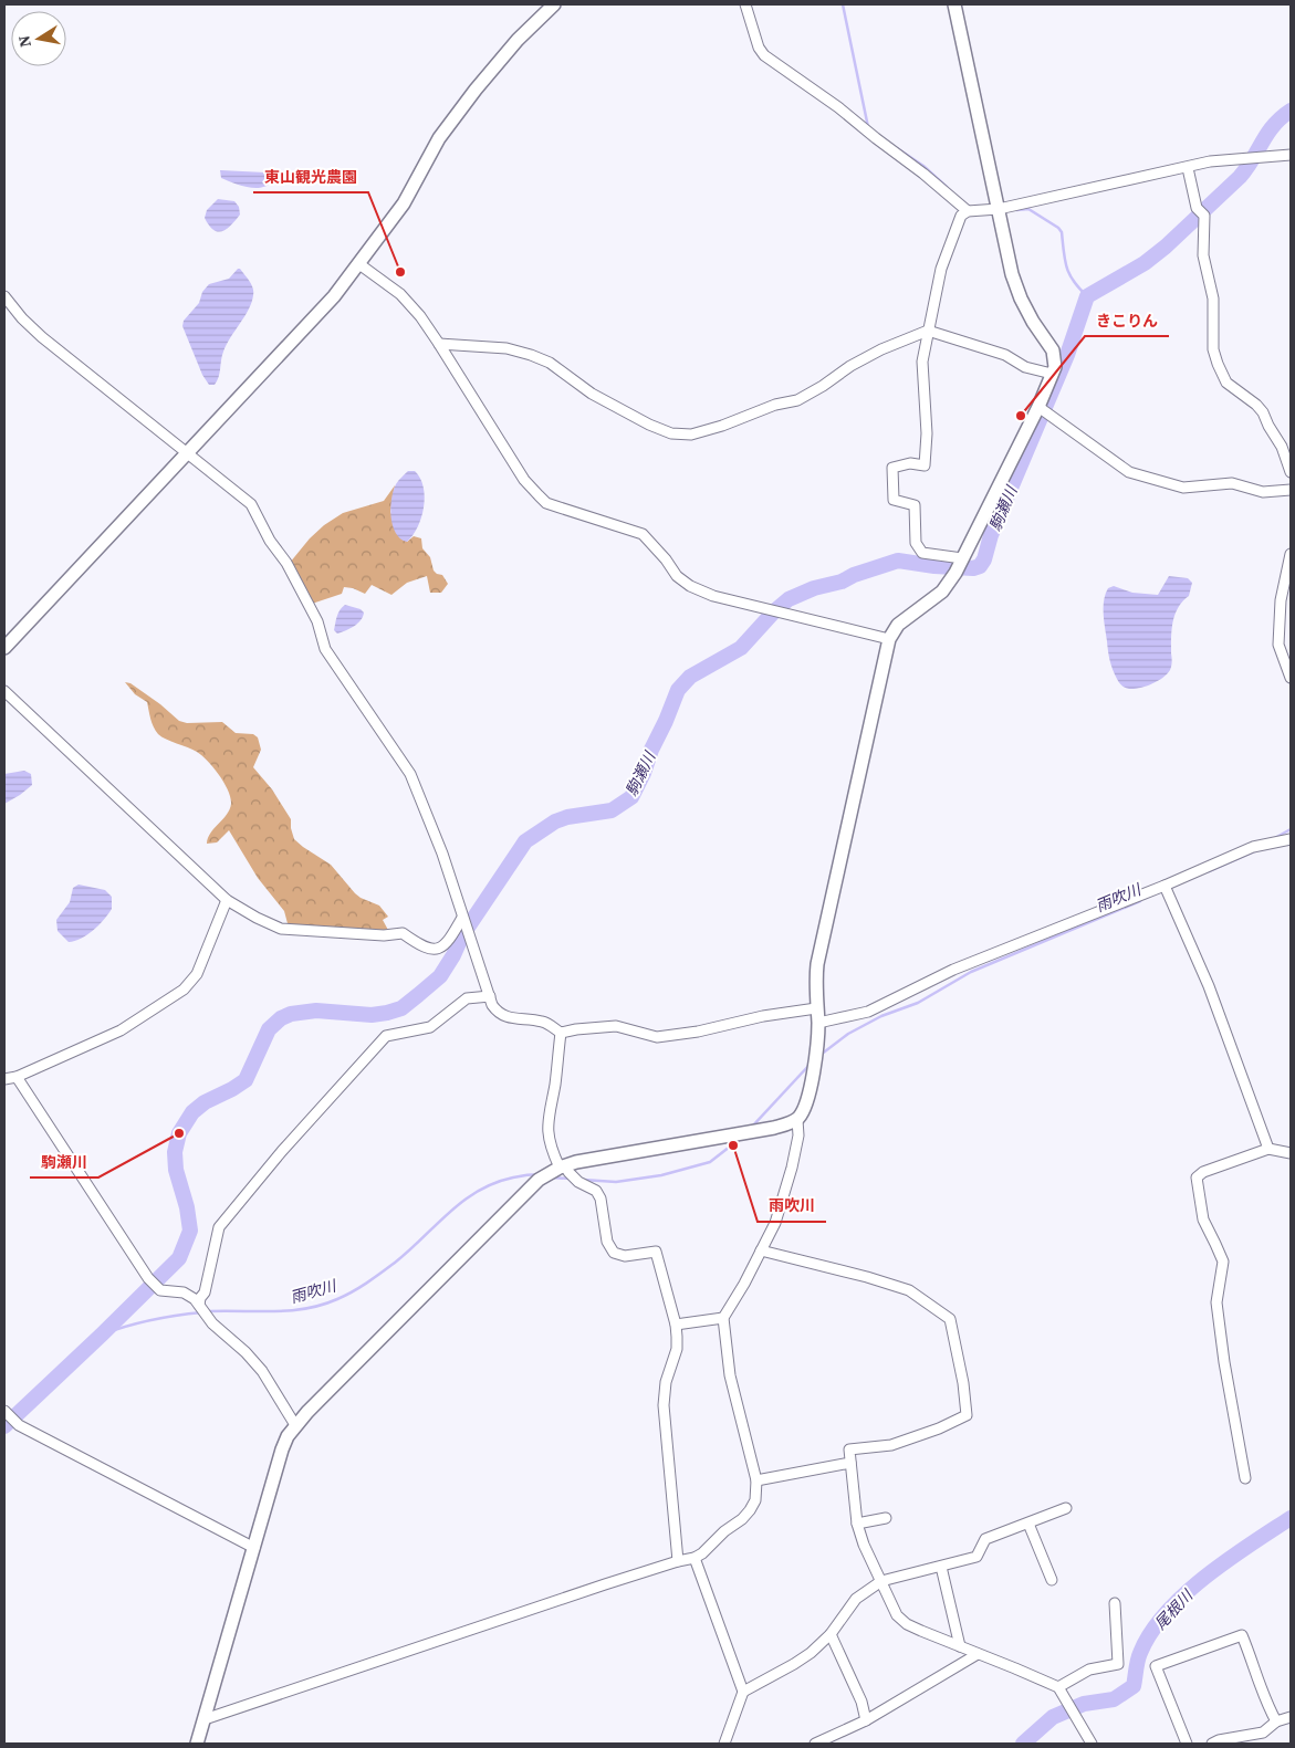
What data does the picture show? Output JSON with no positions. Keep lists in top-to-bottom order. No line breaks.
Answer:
{"water":["駒瀬川","雨吹川","尾根川"],"places":["東山観光農園","きこりん","駒瀬川","雨吹川"],"north":"left"}
